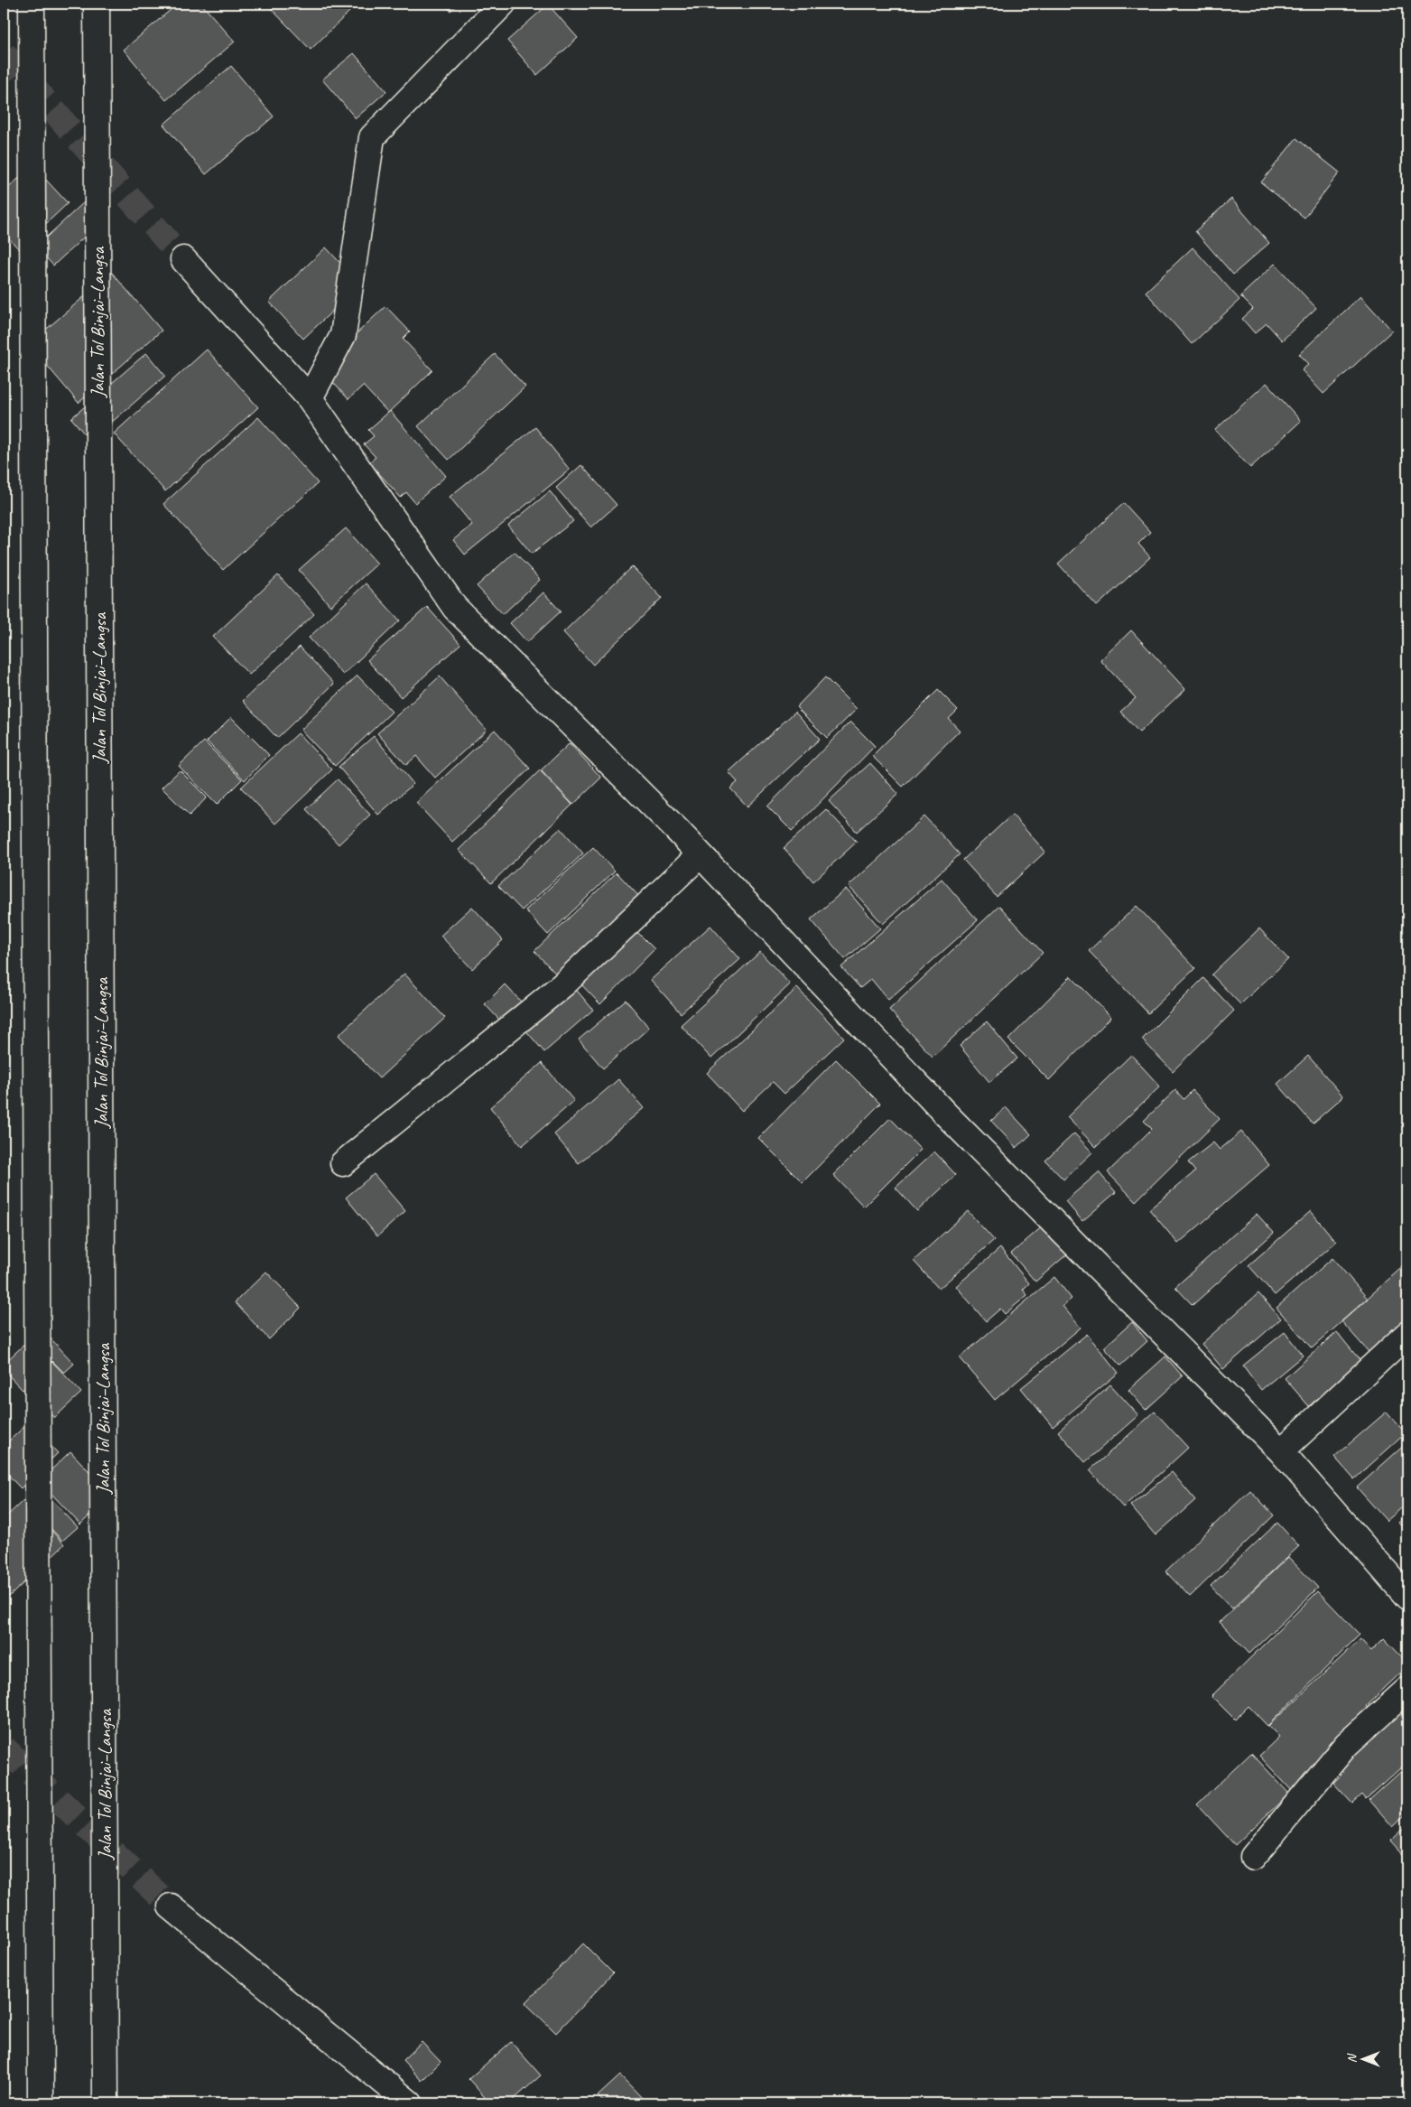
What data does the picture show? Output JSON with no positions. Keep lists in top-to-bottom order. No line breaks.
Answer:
{"streets":{"main road":["Jalan Tol Binjai–Langsa"]},"north":"left"}
